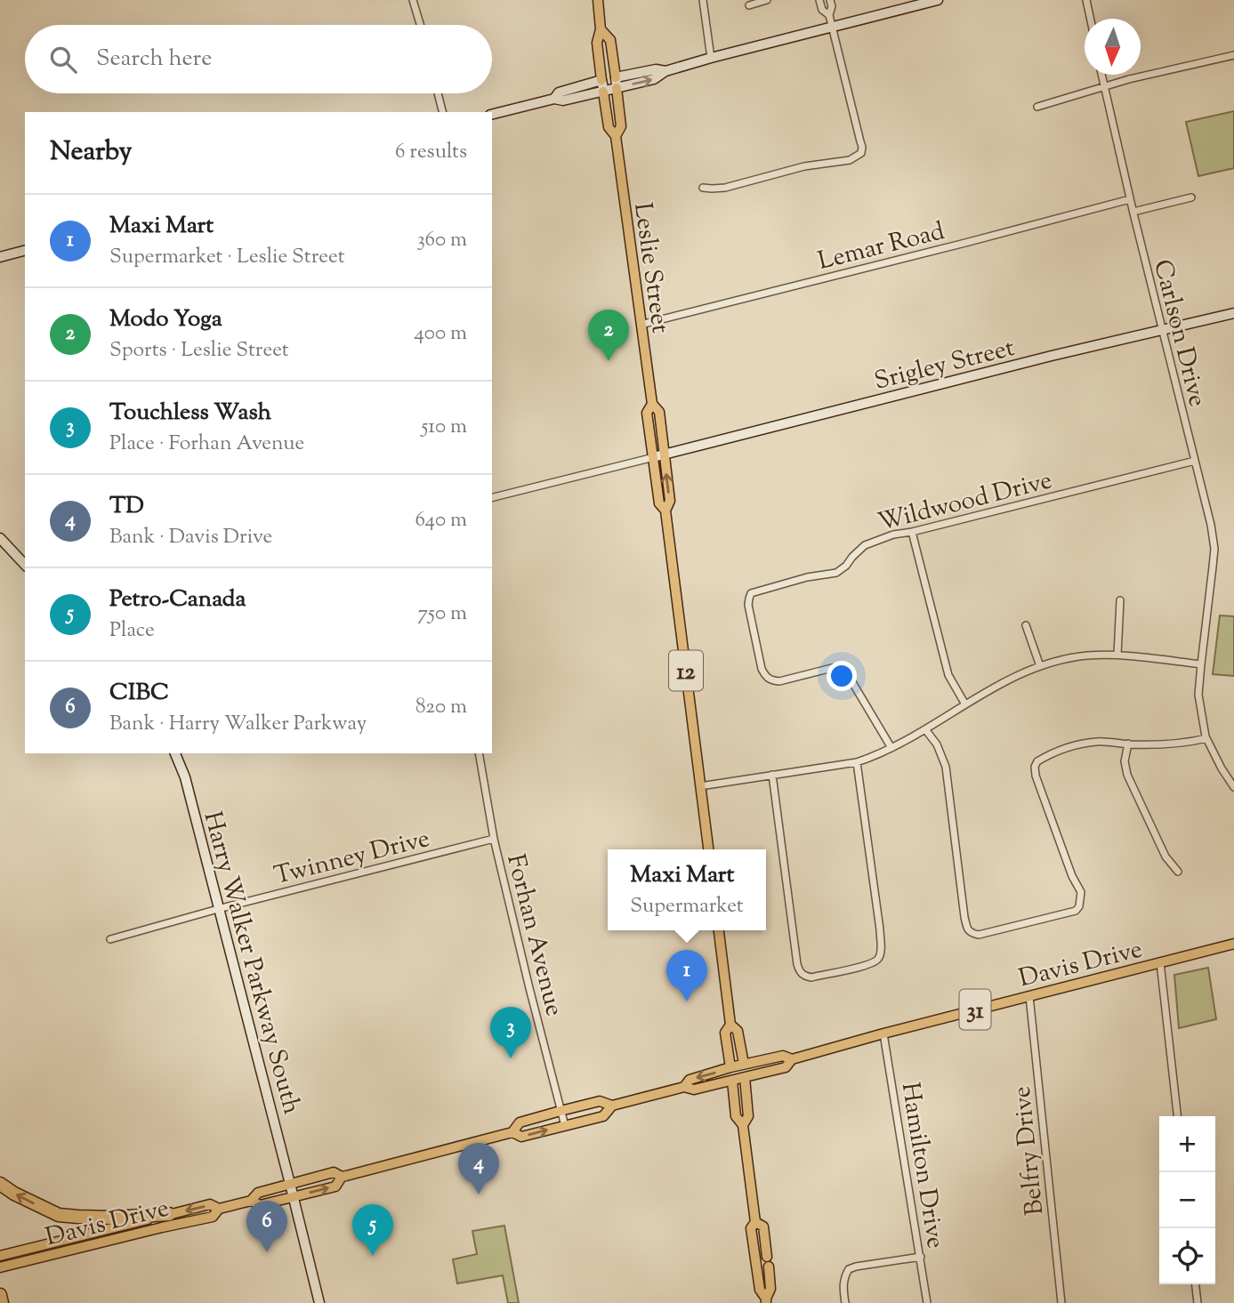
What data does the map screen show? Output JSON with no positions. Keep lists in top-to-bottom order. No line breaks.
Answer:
{"streets":{"main road":["Leslie Street","12","Davis Drive","31"],"street":["Lemar Road","Carlson Drive","Srigley Street","Wildwood Drive","Twinney Drive","Forhan Avenue","Harry Walker Parkway South","Belfry Drive","Hamilton Drive"]},"crossings":[["Lemar Road","Leslie Street"],["Lemar Road","Carlson Drive"],["Leslie Street","Srigley Street"],["Carlson Drive","Srigley Street"],["Carlson Drive","Wildwood Drive"],["Twinney Drive","Forhan Avenue"],["Twinney Drive","Harry Walker Parkway South"],["Forhan Avenue","Davis Drive"],["Harry Walker Parkway South","Davis Drive"],["Davis Drive","Belfry Drive"],["Davis Drive","Hamilton Drive"]],"north":"bottom","page":{"search":"Search here","heading":["Nearby","6 results"],"list":[{"mark":"1","name":"Maxi Mart","note":"Supermarket · Leslie Street","value":"360 m"},{"mark":"2","name":"Modo Yoga","note":"Sports · Leslie Street","value":"400 m"},{"mark":"3","name":"Touchless Wash","note":"Place · Forhan Avenue","value":"510 m"},{"mark":"4","name":"TD","note":"Bank · Davis Drive","value":"640 m"},{"mark":"5","name":"Petro-Canada","note":"Place","value":"750 m"},{"mark":"6","name":"CIBC","note":"Bank · Harry Walker Parkway","value":"820 m"}],"pins":["2","1","3","4","6","5"],"popup":["Maxi Mart","Supermarket"],"map_buttons":["+","−"]}}
